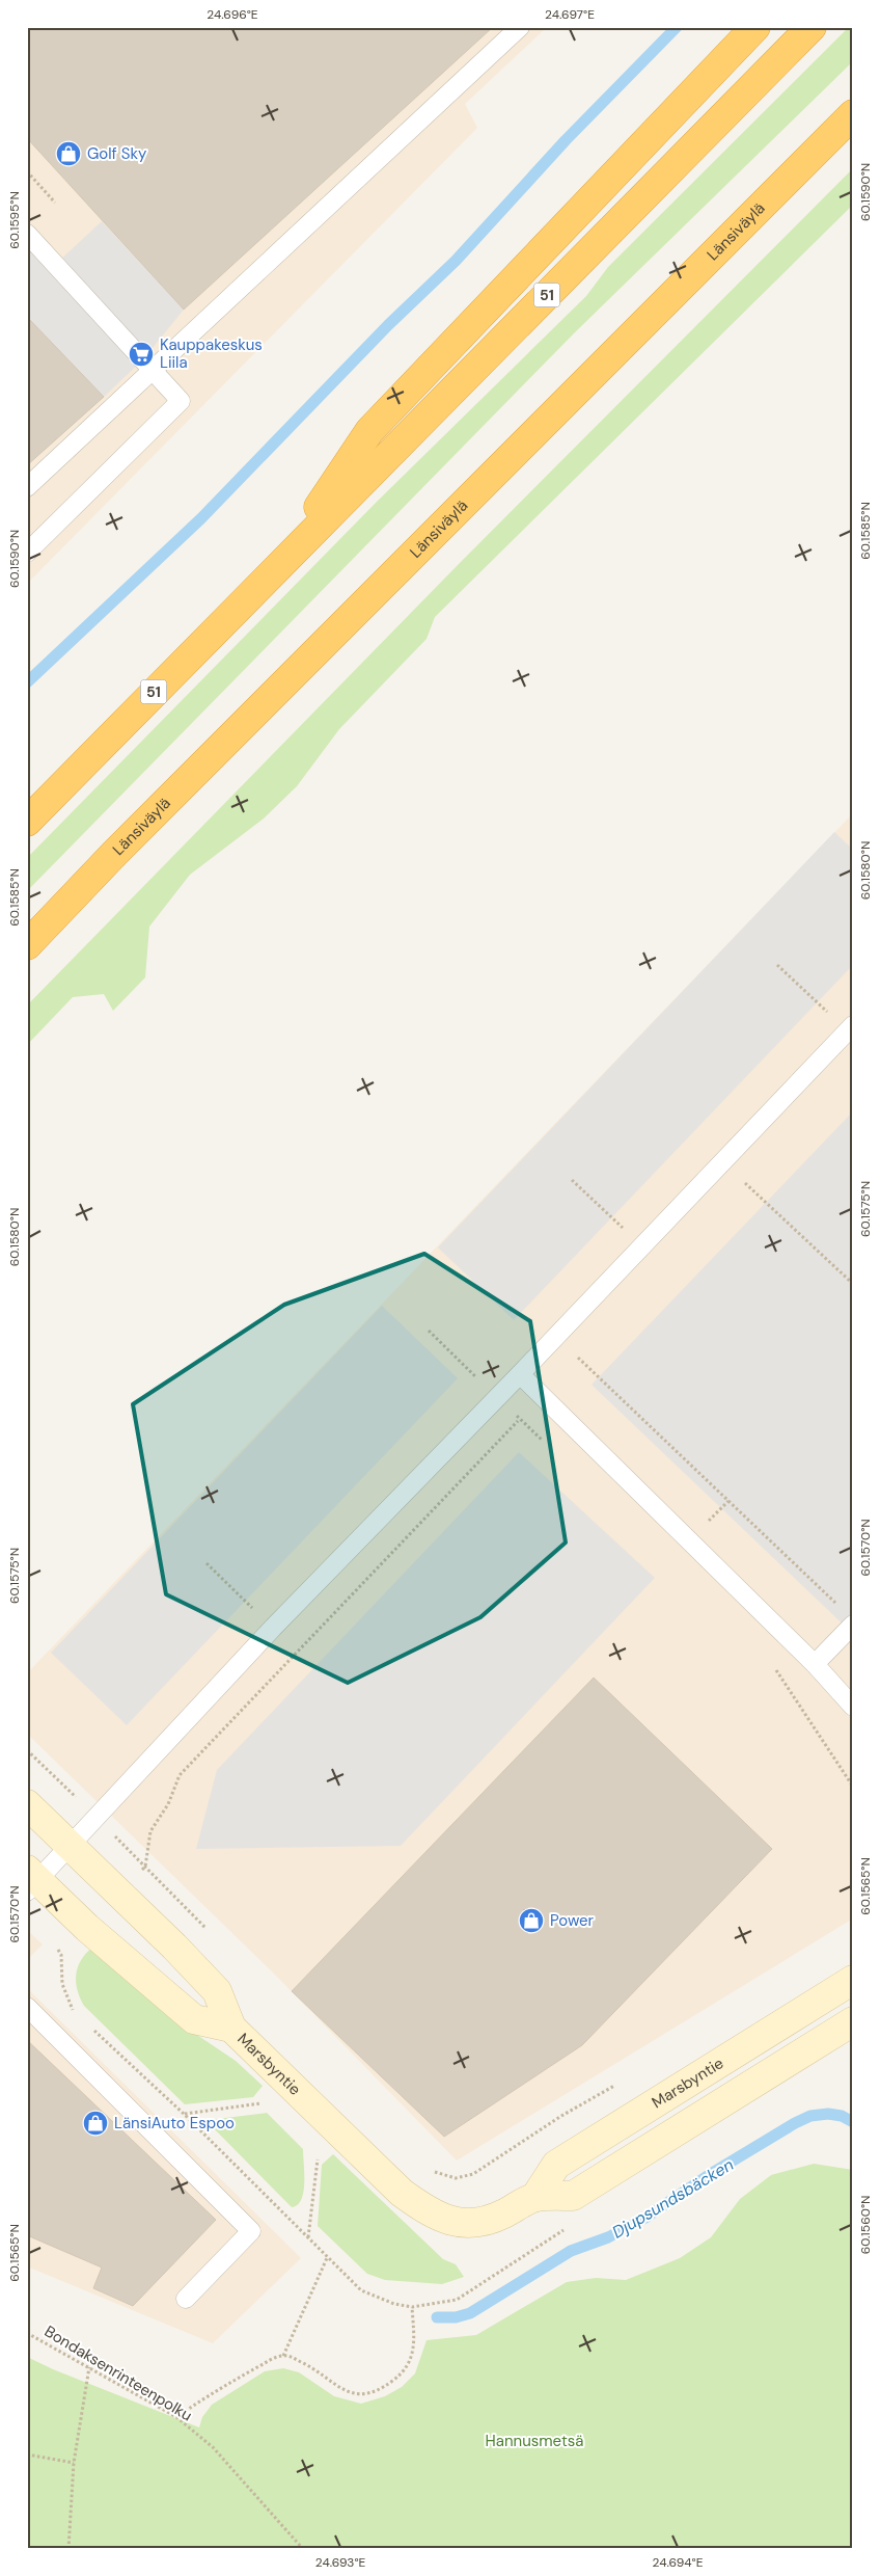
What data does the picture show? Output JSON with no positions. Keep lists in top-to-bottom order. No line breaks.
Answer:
{"streets":{"highway":["Länsiväylä","51"],"main road":["Marsbyntie"],"path":["Bondaksenrinteenpolku"]},"water":["Djupsundsbäcken"],"parks":["Hannusmetsä"],"places":{"shop":["Golf Sky","Power","LänsiAuto Espoo"],"supermarket":["Kauppakeskus Liila"]},"coordinates":["24.696°E","24.697°E","60.1590°N","60.1595°N","60.1585°N","60.1580°N","60.1575°N","60.1570°N","60.1565°N","60.1560°N","24.693°E","24.694°E"]}
